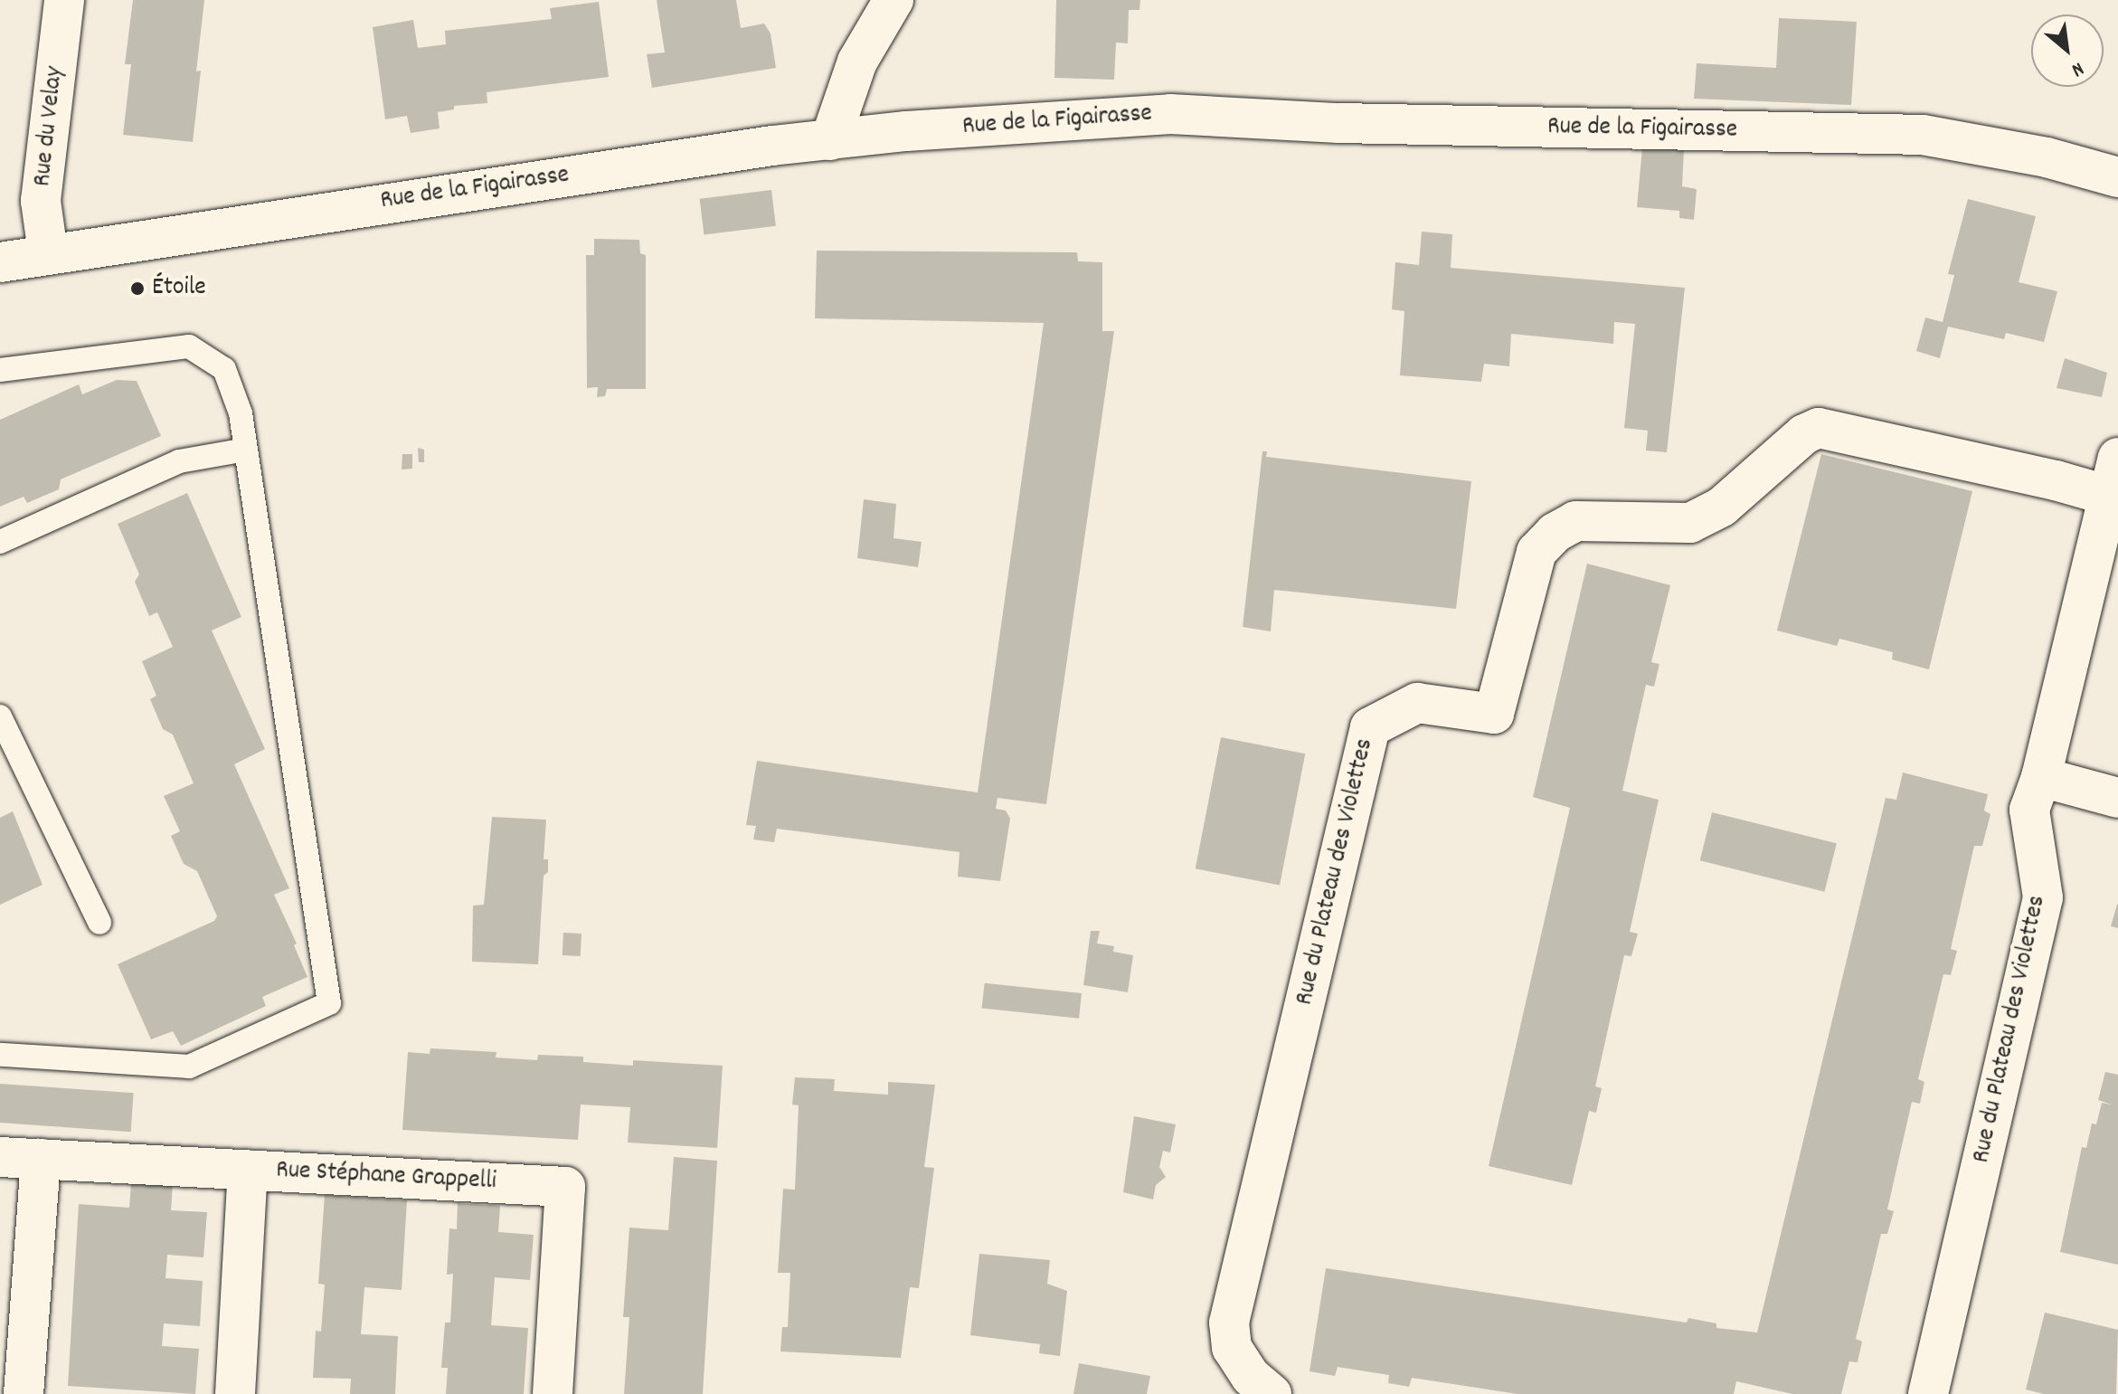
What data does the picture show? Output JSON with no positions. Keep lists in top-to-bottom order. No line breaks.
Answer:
{"streets":{"street":["Rue de la Figairasse","Rue du Velay","Rue du Plateau des Violettes","Rue Stéphane Grappelli"]},"crossings":[["Rue de la Figairasse","Rue du Velay"]],"places":["Étoile"],"north":"bottom right"}
